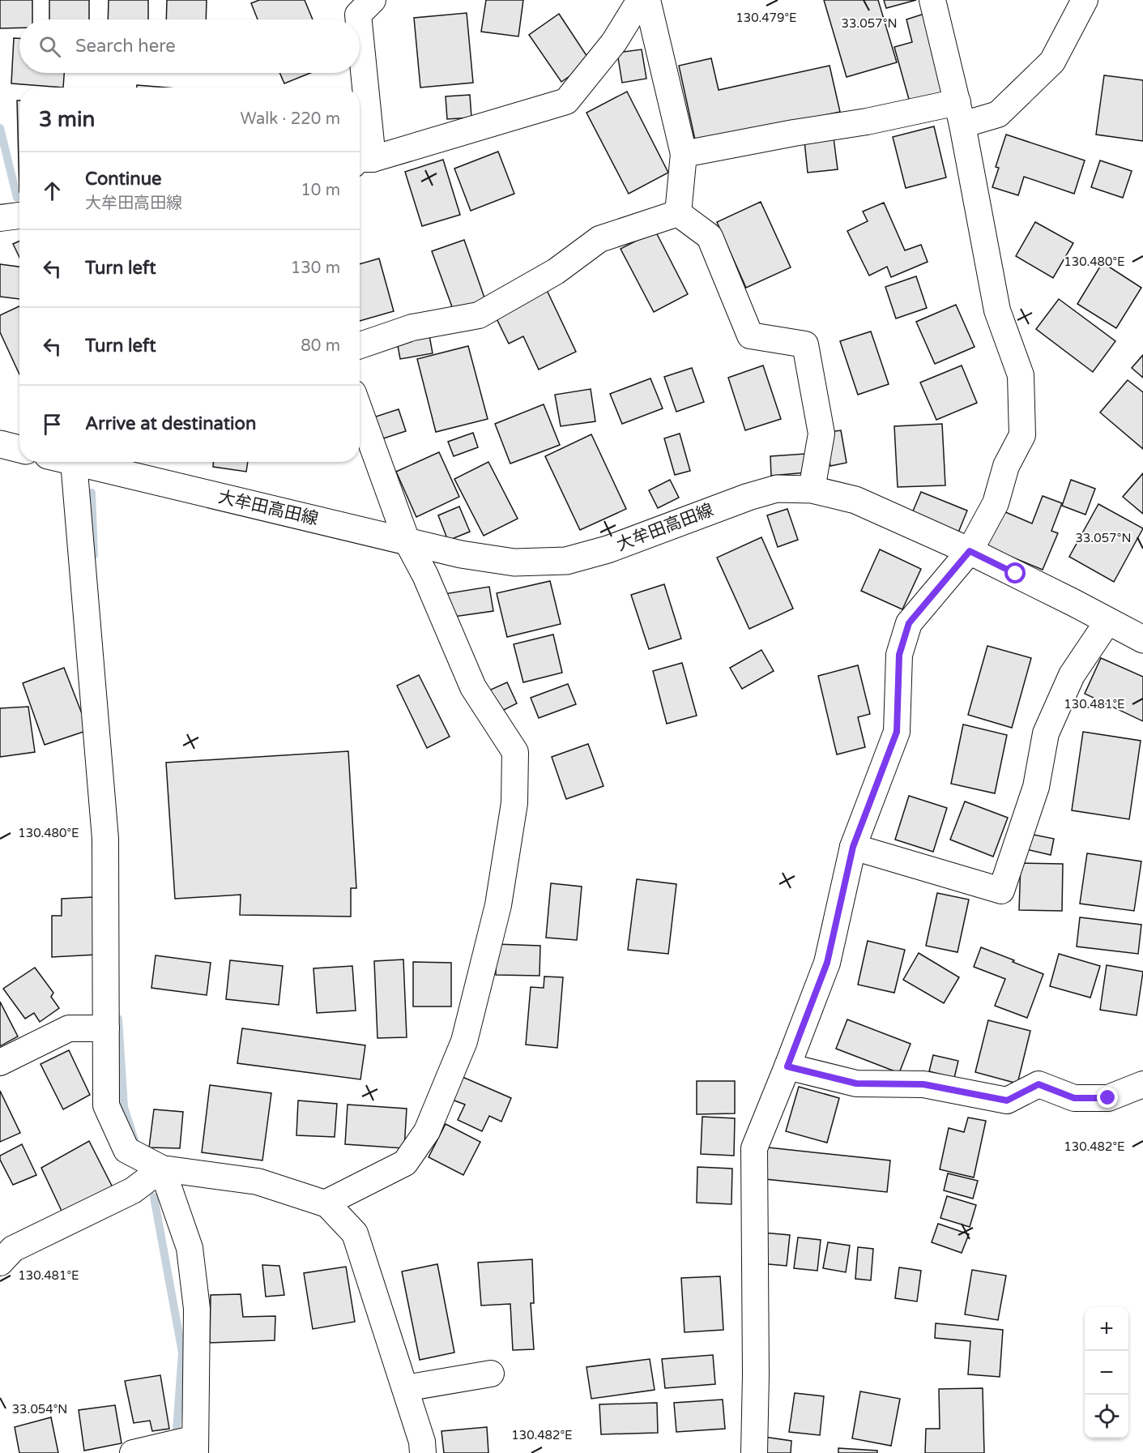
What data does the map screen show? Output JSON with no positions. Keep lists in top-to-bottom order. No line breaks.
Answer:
{"streets":{"main road":["大牟田高田線"]},"page":{"search":"Search here","heading":["3 min","Walk · 220 m"],"list":[["Continue","大牟田高田線","10 m"],["Turn left","130 m"],["Turn left","80 m"],"Arrive at destination"],"map_buttons":["+","−"]},"coordinates":["130.479°E","33.057°N","130.480°E","130.481°E","130.482°E","33.054°N"]}
